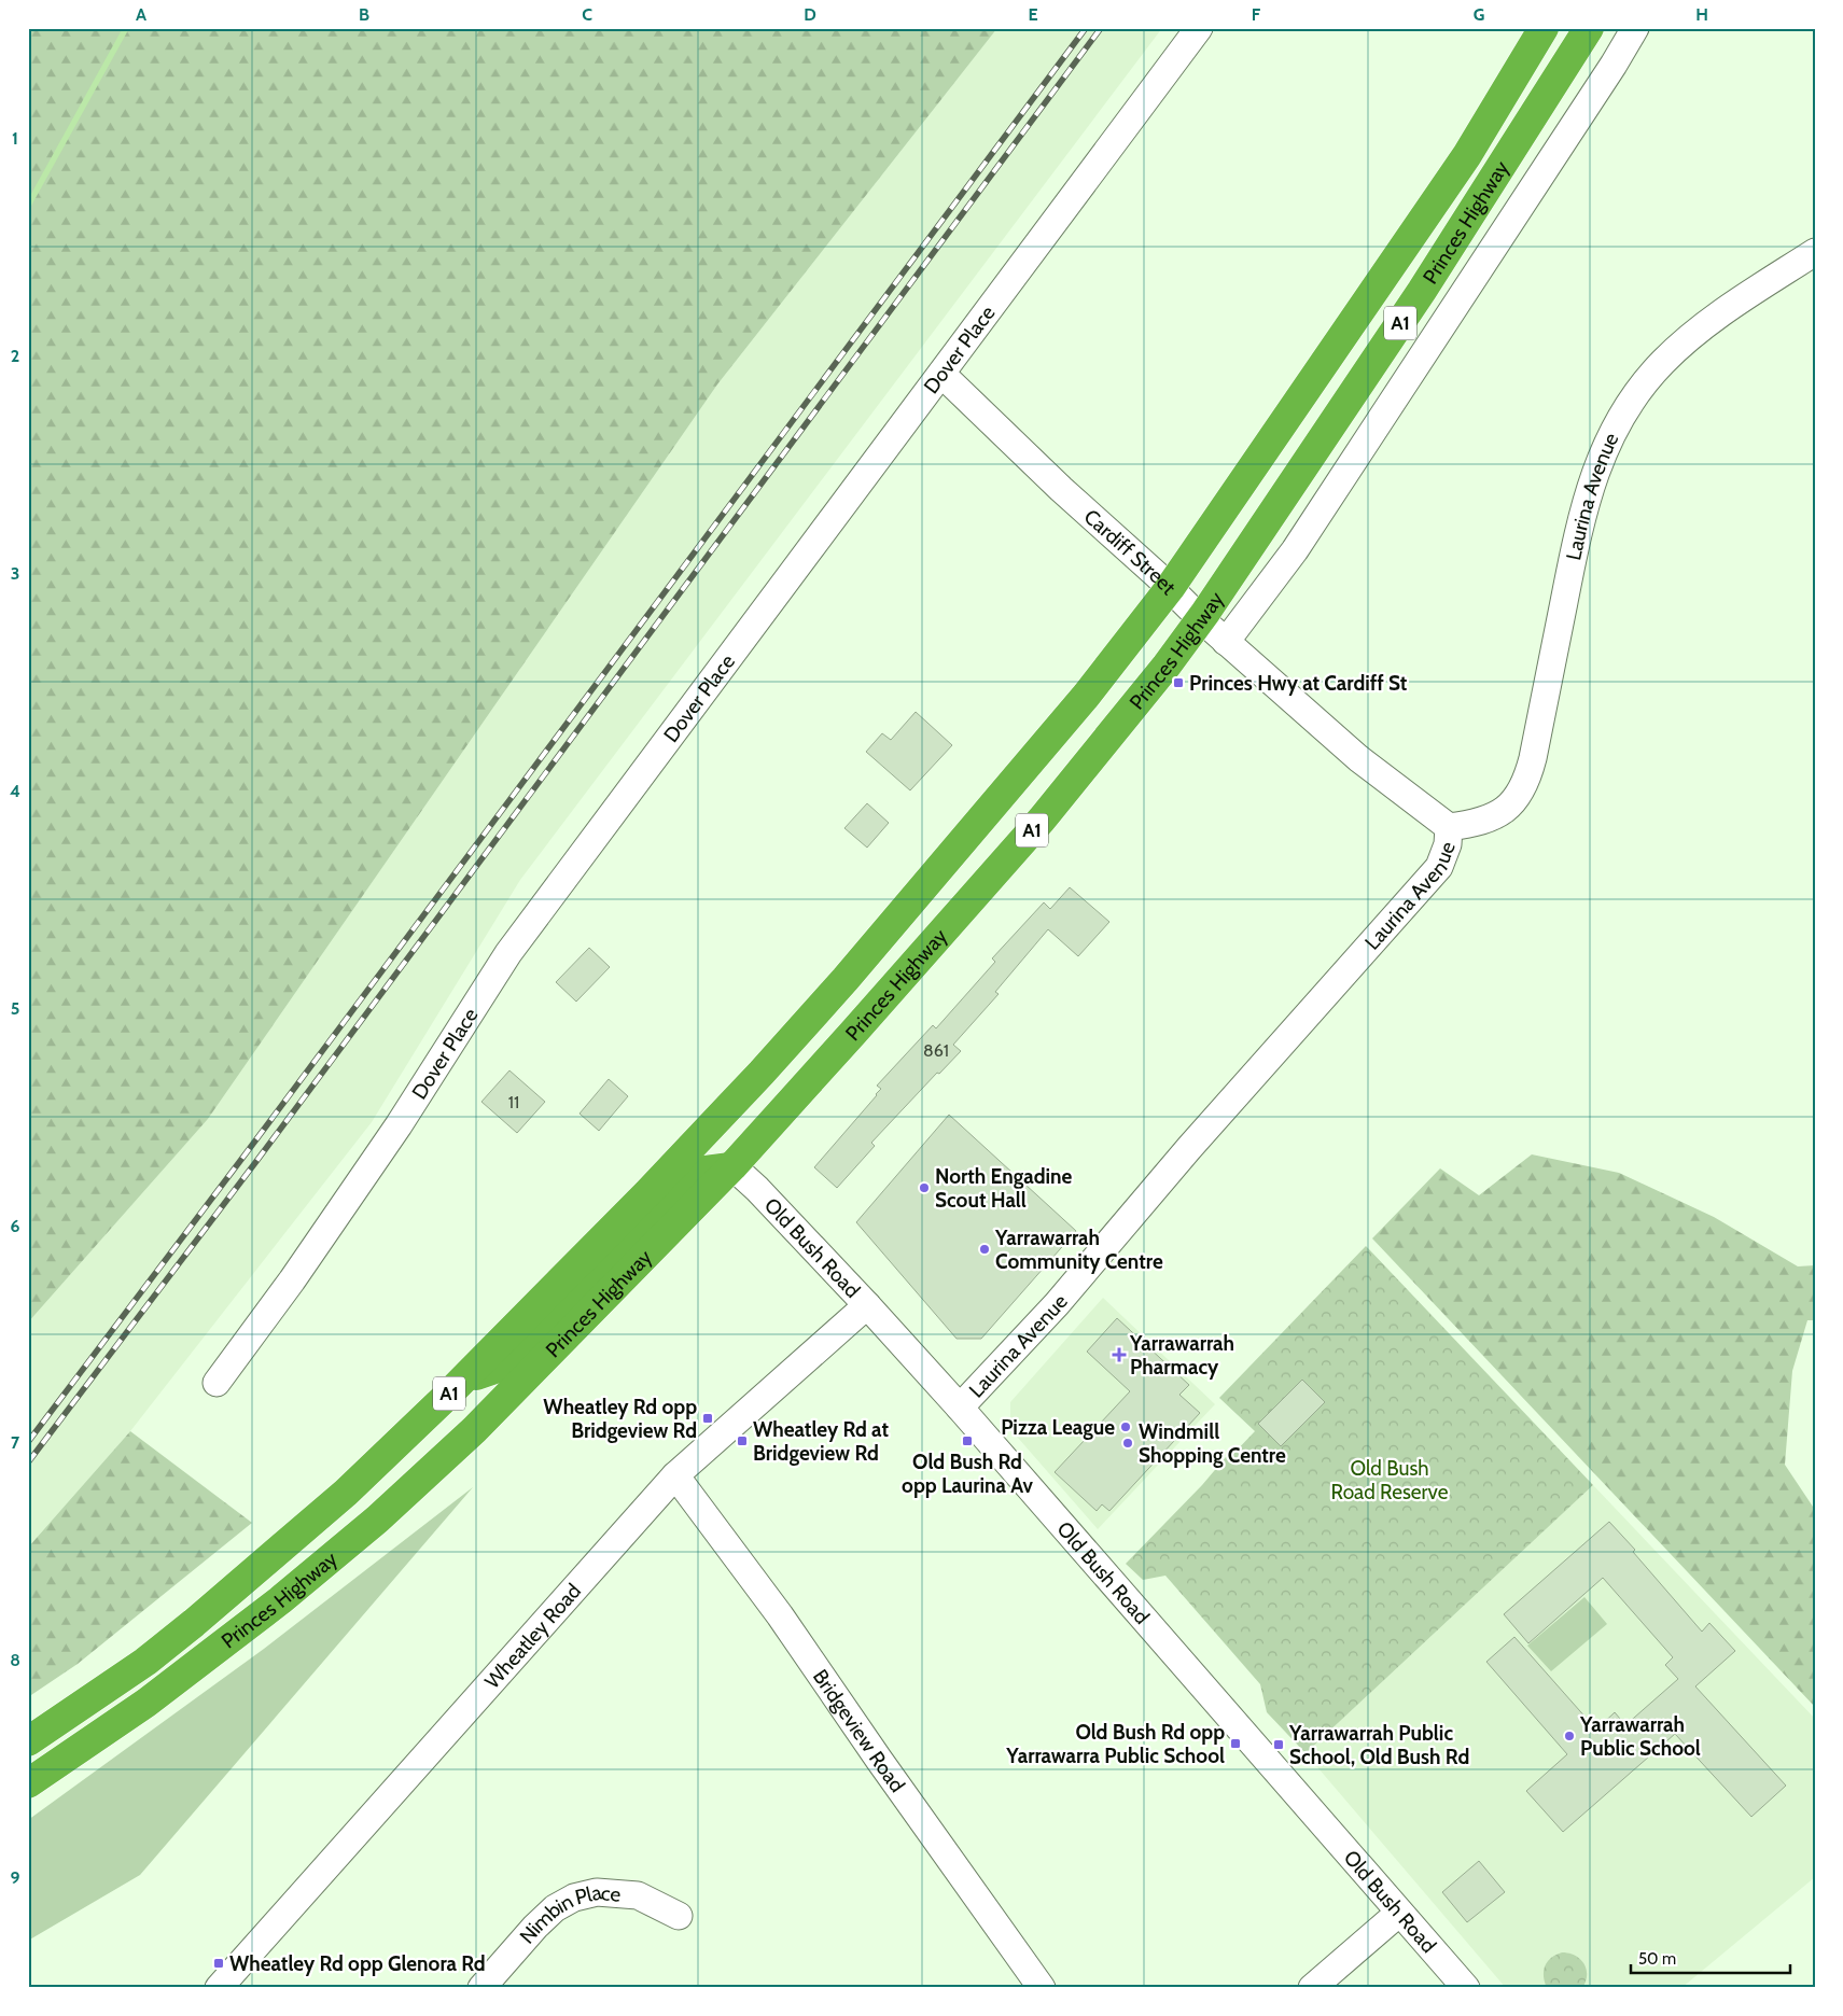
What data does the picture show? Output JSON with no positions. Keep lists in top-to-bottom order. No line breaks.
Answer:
{"streets":{"highway":["Princes Highway","A1"],"street":["Dover Place","Laurina Avenue","Cardiff Street","Old Bush Road","Wheatley Road","Bridgeview Road","Nimbin Place"]},"crossings":[["Princes Highway","Cardiff Street"],["Princes Highway","Old Bush Road"],["Dover Place","Cardiff Street"],["Laurina Avenue","Cardiff Street"],["Laurina Avenue","Old Bush Road"],["Old Bush Road","Wheatley Road"],["Wheatley Road","Bridgeview Road"]],"parks":["Old Bush Road Reserve"],"places":{"transit":["Princes Hwy at Cardiff St","Wheatley Rd opp Bridgeview Rd","Wheatley Rd at Bridgeview Rd","Old Bush Rd opp Laurina Av","Old Bush Rd opp Yarrawarra Public School","Yarrawarrah Public School, Old Bush Rd","Wheatley Rd opp Glenora Rd"],"other":["North Engadine Scout Hall","Yarrawarrah Community Centre","Pizza League","Windmill Shopping Centre","Yarrawarrah Public School"],"health":["Yarrawarrah Pharmacy"]},"house_numbers":["861","11"],"scale_bar":"50 m","grid":{"columns":["A","B","C","D","E","F","G","H"],"rows":["1","2","3","4","5","6","7","8","9"]}}
